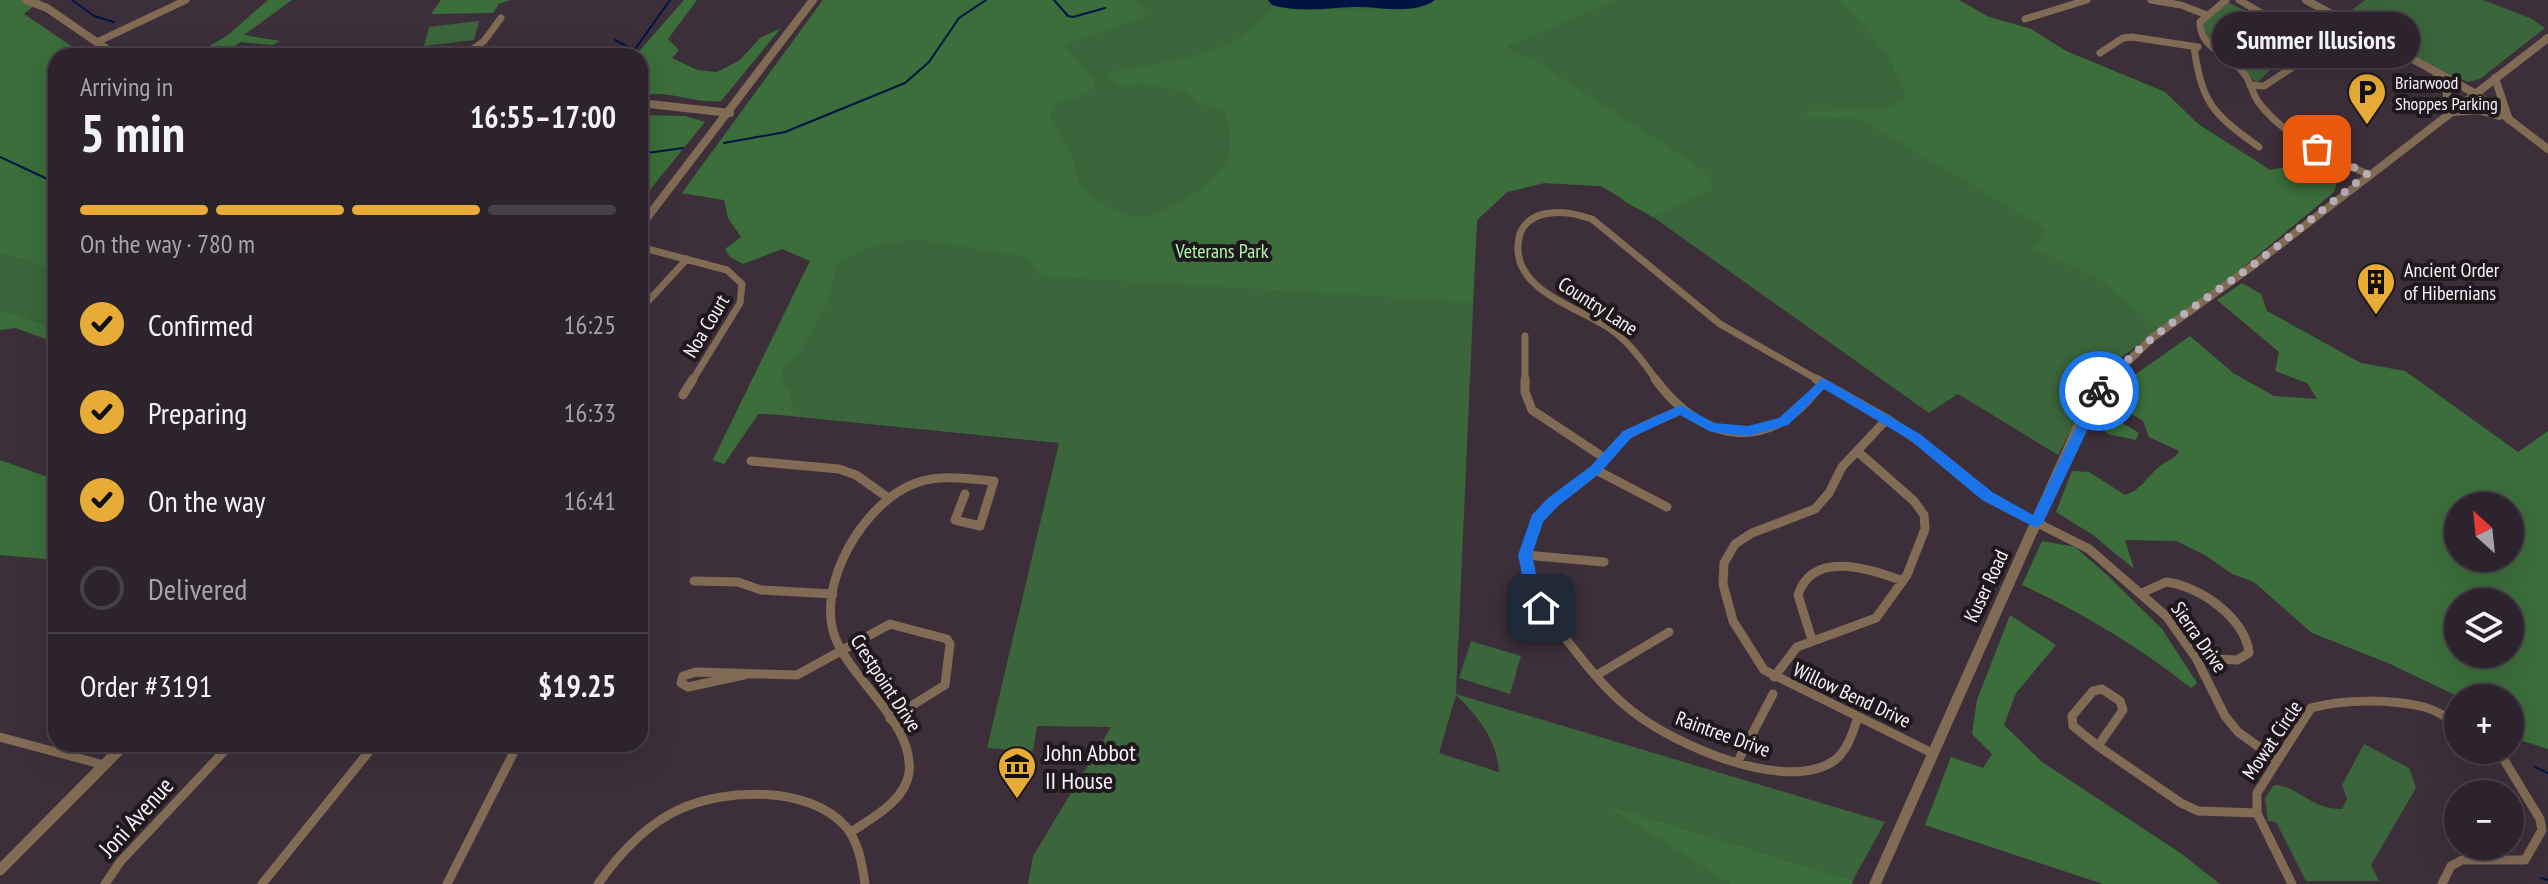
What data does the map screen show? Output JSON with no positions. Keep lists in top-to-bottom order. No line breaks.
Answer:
{"streets":{"street":["Country Lane","Noa Court","Kuser Road","Sierra Drive","Crestpoint Drive","Willow Bend Drive","Raintree Drive","Mowat Circle","Joni Avenue"]},"crossings":[["Country Lane","Kuser Road"],["Country Lane","Sierra Drive"],["Country Lane","Willow Bend Drive"],["Kuser Road","Sierra Drive"],["Kuser Road","Willow Bend Drive"],["Sierra Drive","Mowat Circle"],["Willow Bend Drive","Raintree Drive"]],"parks":["Veterans Park"],"places":{"parking":["Briarwood Shoppes Parking"],"other":["Summer Illusions"],"building":["Ancient Order of Hibernians"],"museum":["John Abbot II House"]},"north":"top left","page":{"bubble":"Summer Illusions","heading":["5 min","Arriving in","16:55–17:00"],"panel":["Order #3191","$19.25"],"bar":"On the way · 780 m","list":[["Confirmed","16:25"],["Preparing","16:33"],["On the way","16:41"],"Delivered"],"map_buttons":["+","−"]}}
